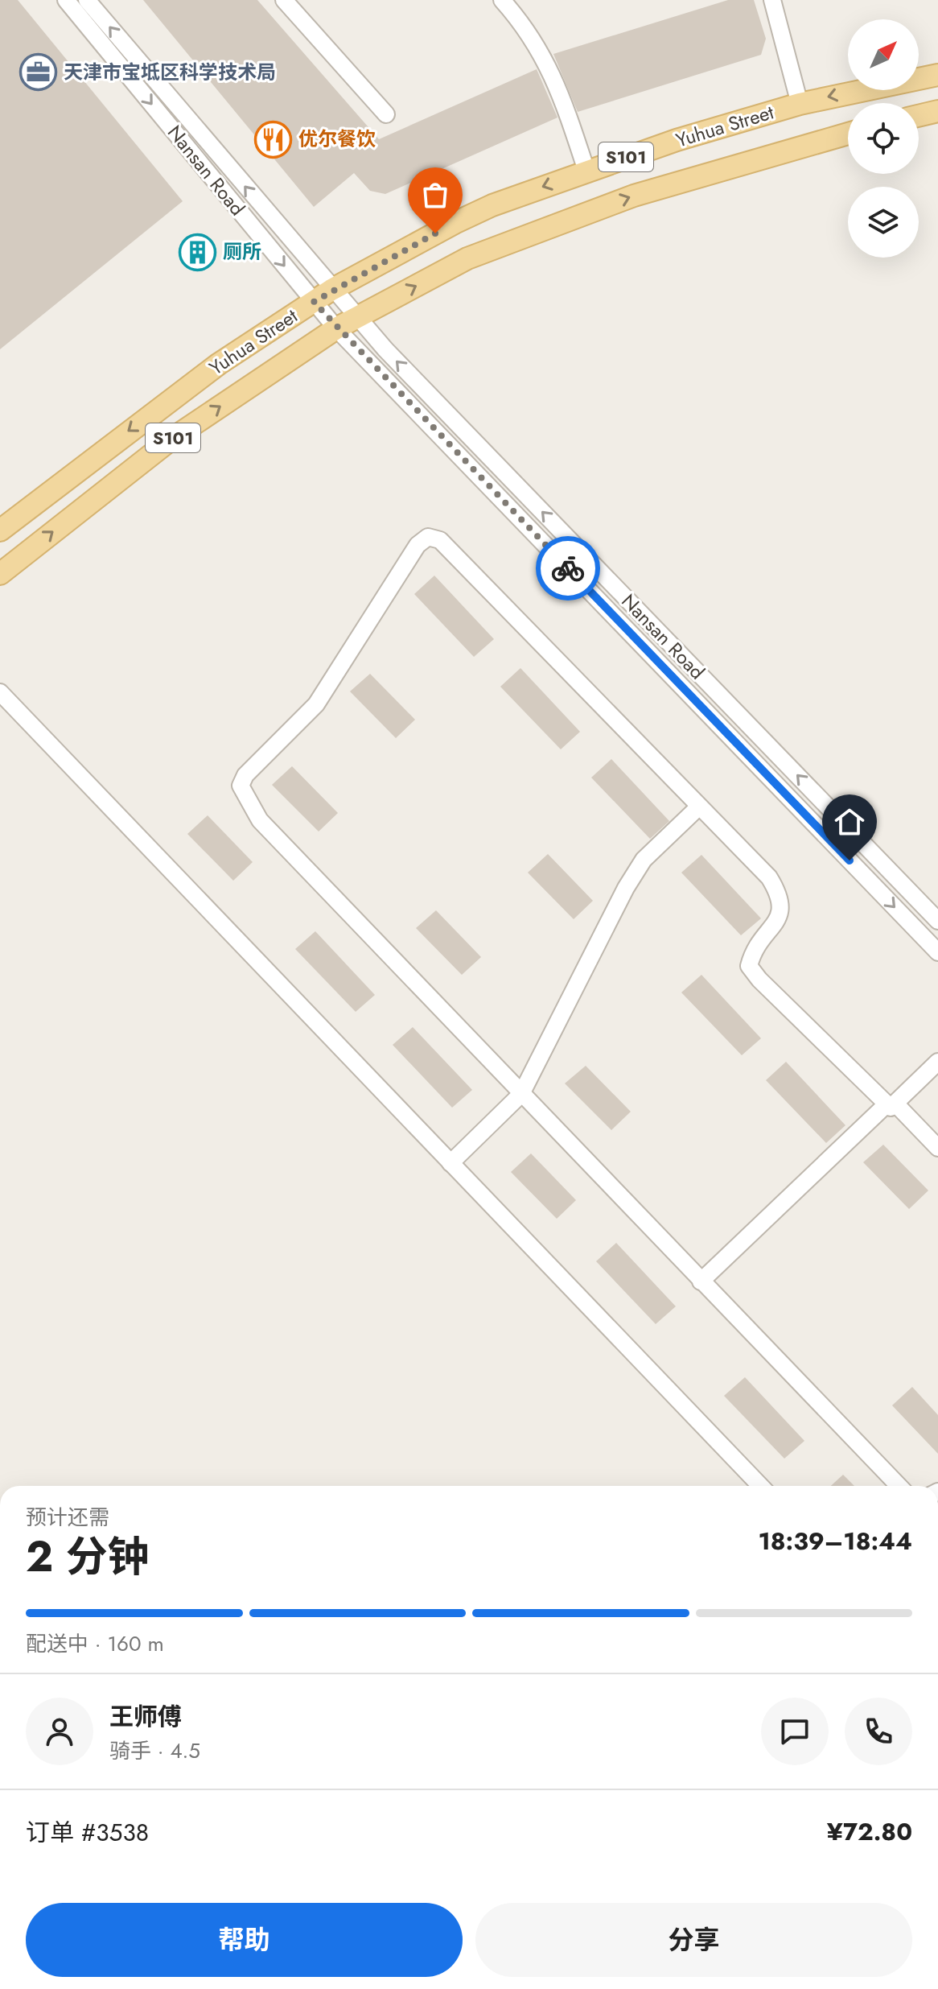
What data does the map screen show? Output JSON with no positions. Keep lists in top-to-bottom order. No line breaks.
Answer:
{"streets":{"main road":["Yuhua Street","S101"],"street":["Nansan Road"]},"crossings":[["Yuhua Street","Nansan Road"]],"places":{"office":["天津市宝坻区科学技术局"],"restaurant":["优尔餐饮"],"building":["厕所"]},"north":"top right","page":{"heading":["2 分钟","预计还需","18:39–18:44"],"panel":["王师傅","骑手 · 4.5","订单 #3538","¥72.80"],"bar":"配送中 · 160 m","buttons":["帮助","分享"]}}
